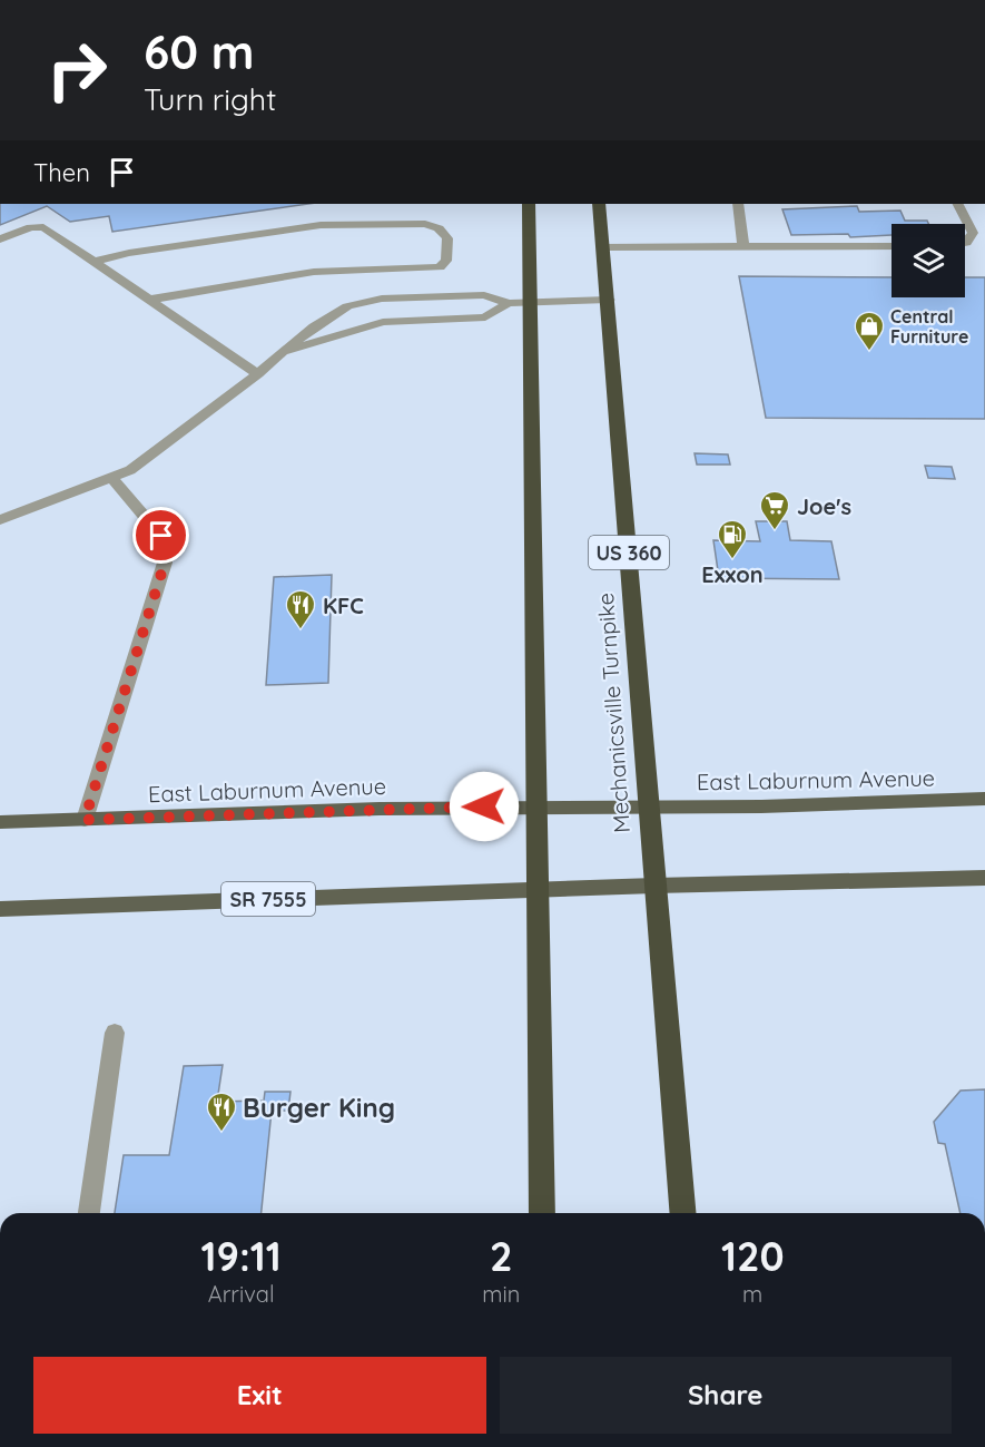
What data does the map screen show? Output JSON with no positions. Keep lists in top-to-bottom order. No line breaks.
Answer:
{"streets":{"highway":["US 360","Mechanicsville Turnpike"],"main road":["East Laburnum Avenue","SR 7555"]},"crossings":[["Mechanicsville Turnpike","East Laburnum Avenue"]],"places":{"shop":["Central Furniture"],"supermarket":["Joe's"],"fuel station":["Exxon"],"restaurant":["KFC","Burger King"]},"page":{"turn":["60 m","Turn right"],"then":"Then","eta":["19:11","Arrival","2","min","120","m"],"buttons":["Exit","Share"]}}
